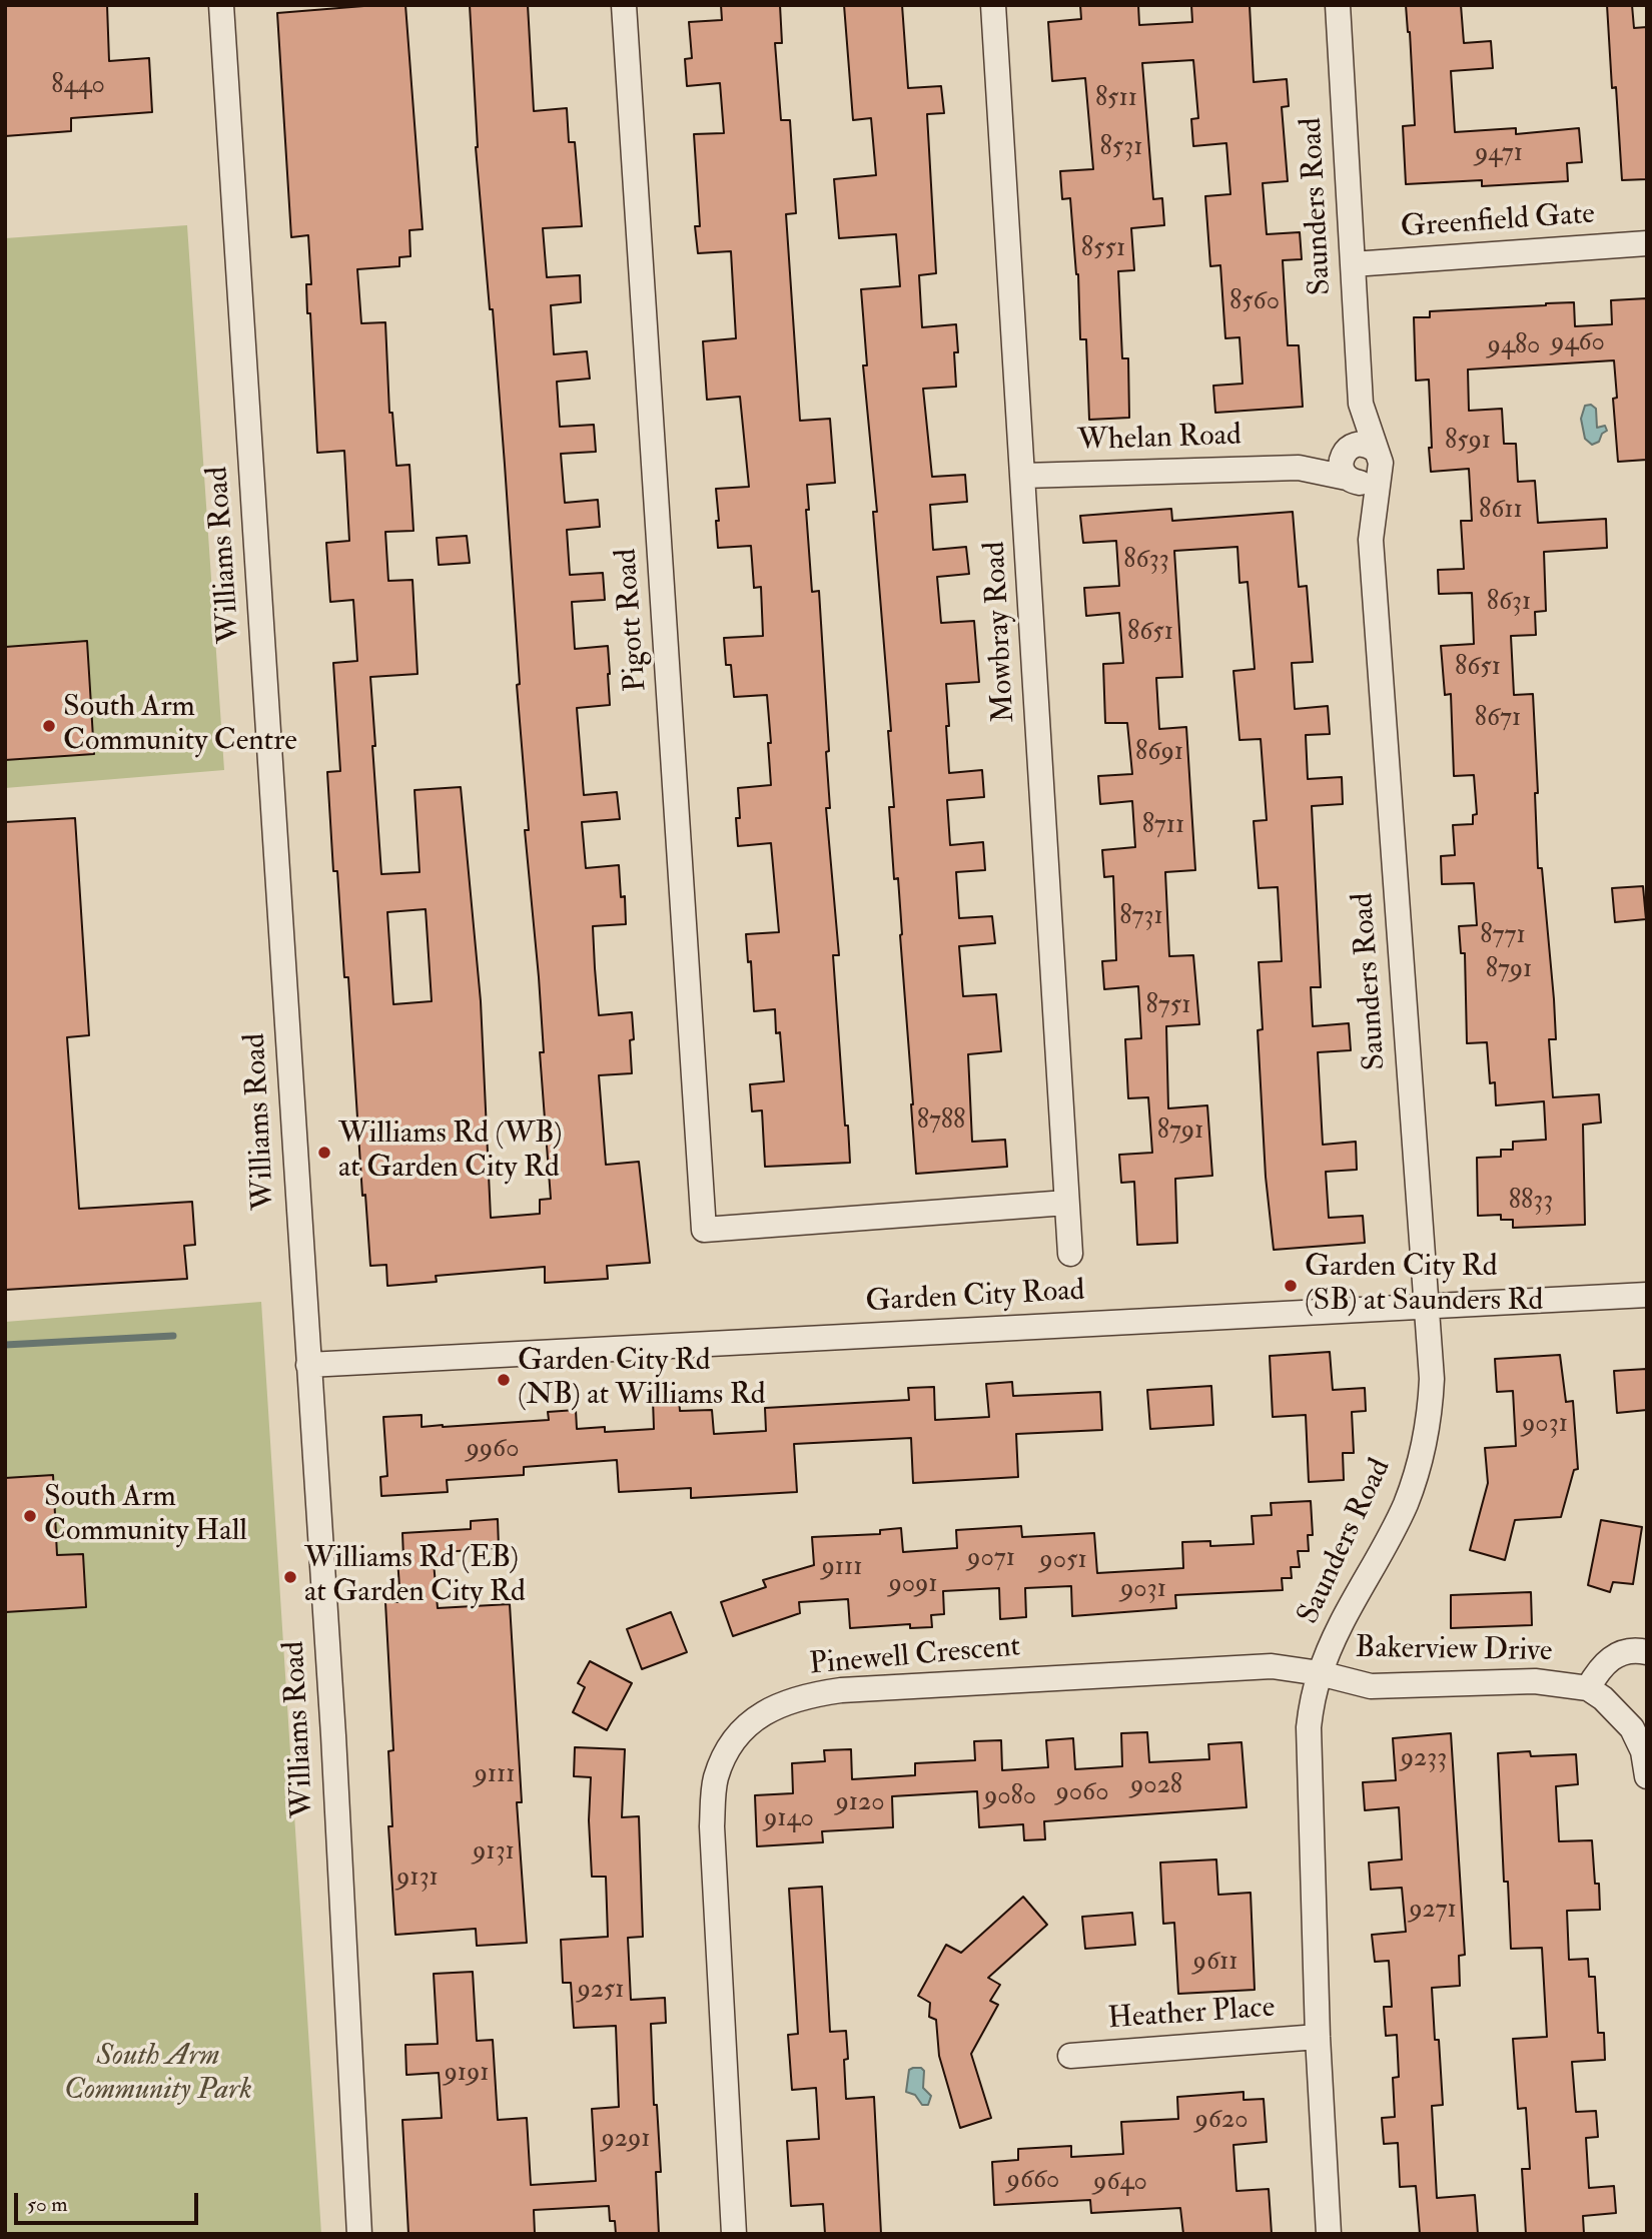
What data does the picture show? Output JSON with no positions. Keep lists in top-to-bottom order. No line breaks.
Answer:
{"streets":{"street":["Saunders Road","Greenfield Gate","Whelan Road","Williams Road","Pigott Road","Mowbray Road","Garden City Road","Bakerview Drive","Pinewell Crescent","Heather Place"]},"crossings":[["Saunders Road","Greenfield Gate"],["Saunders Road","Whelan Road"],["Saunders Road","Garden City Road"],["Saunders Road","Bakerview Drive"],["Saunders Road","Pinewell Crescent"],["Saunders Road","Heather Place"],["Whelan Road","Mowbray Road"],["Williams Road","Garden City Road"],["Pigott Road","Mowbray Road"],["Bakerview Drive","Pinewell Crescent"]],"parks":["South Arm Community Park"],"places":["South Arm Community Centre","Williams Rd (WB) at Garden City Rd","Garden City Rd (SB) at Saunders Rd","Garden City Rd (NB) at Williams Rd","South Arm Community Hall","Williams Rd (EB) at Garden City Rd"],"house_numbers":["8440","8511","8531","9471","8551","8560","9460","9480","8591","8611","8633","8631","8651","8651","8671","8691","8711","8731","8771","8791","8751","8788","8791","8833","9031","9960","9071","9051","9111","9091","9031","9233","9111","9028","9060","9080","9120","9140","9131","9131","9271","9611","9251","9191","9620","9291","9660","9640"],"scale_bar":"50 m"}
